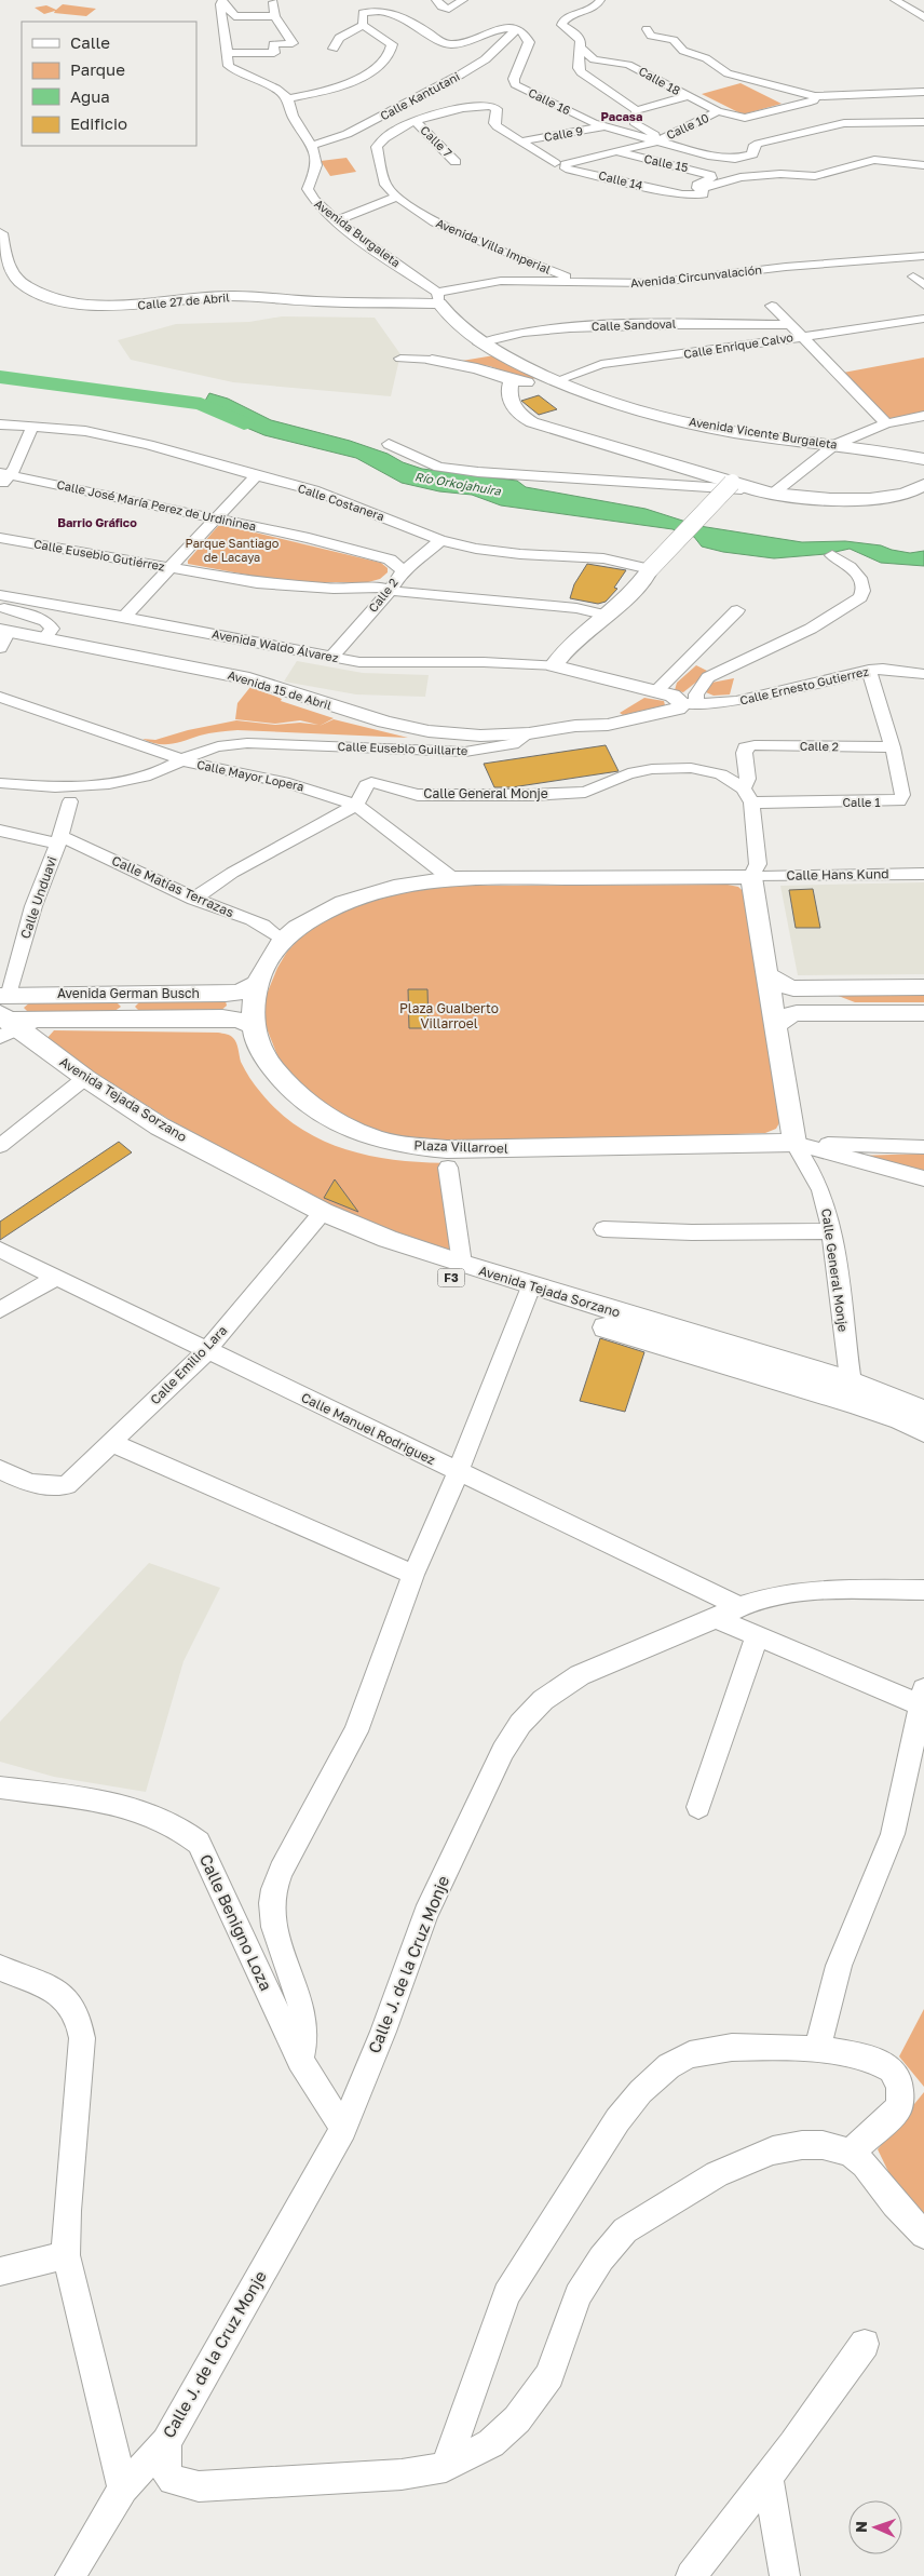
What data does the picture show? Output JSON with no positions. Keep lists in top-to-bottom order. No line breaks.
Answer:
{"streets":{"main road":["Calle 27 de Abril","Calle Sandoval","Avenida Vicente Burgaleta","Avenida 15 de Abril","Calle Euseblo Guillarte","Avenida German Busch","Avenida Tejada Sorzano","Plaza Villarroel","F3"],"street":["Calle 18","Calle Kantutani","Calle 16","Calle 10","Calle 9","Calle 7","Calle 15","Calle 14","Avenida Burgaleta","Avenida Villa Imperial","Avenida Circunvalación","Calle Enrique Calvo","Calle Costanera","Calle José María Perez de Urdininea","Calle Eusebio Gutiérrez","Calle 2","Avenida Waldo Álvarez","Calle Ernesto Gutierrez","Calle Mayor Lopera","Calle General Monje","Calle 1","Calle Hans Kund","Calle Matías Terrazas","Calle Unduavi","Calle Emilio Lara","Calle Manuel Rodriguez","Calle Benigno Loza","Calle J. de la Cruz Monje"]},"crossings":[["Calle 18","Calle 10"],["Calle Kantutani","Calle 16"],["Calle Kantutani","Avenida Burgaleta"],["Calle 16","Calle 10"],["Calle 16","Calle 9"],["Calle 10","Calle 15"],["Calle 10","Calle 14"],["Calle 9","Calle 14"],["Calle 7","Avenida Villa Imperial"],["Calle 14","Avenida Villa Imperial"],["Avenida Burgaleta","Avenida Circunvalación"],["Avenida Burgaleta","Calle 27 de Abril"],["Avenida Burgaleta","Avenida Vicente Burgaleta"],["Avenida Villa Imperial","Avenida Circunvalación"],["Avenida Circunvalación","Calle 27 de Abril"],["Avenida Circunvalación","Avenida Vicente Burgaleta"],["Calle 27 de Abril","Avenida Vicente Burgaleta"],["Calle Sandoval","Avenida Vicente Burgaleta"],["Calle Enrique Calvo","Avenida Vicente Burgaleta"],["Calle Costanera","Calle 2"],["Calle José María Perez de Urdininea","Calle 2"],["Calle Eusebio Gutiérrez","Calle 2"],["Calle 2","Avenida Waldo Álvarez"],["Calle 2","Calle General Monje"],["Calle 2","Calle 1"],["Calle Ernesto Gutierrez","Calle Euseblo Guillarte"],["Calle Ernesto Gutierrez","Calle 1"],["Avenida 15 de Abril","Calle Euseblo Guillarte"],["Calle Euseblo Guillarte","Calle Mayor Lopera"],["Calle Mayor Lopera","Calle General Monje"],["Calle Mayor Lopera","Plaza Villarroel"],["Calle General Monje","Calle 1"],["Calle General Monje","Calle Matías Terrazas"],["Calle General Monje","Avenida Tejada Sorzano"],["Calle General Monje","Plaza Villarroel"],["Calle Hans Kund","Plaza Villarroel"],["Calle Matías Terrazas","Calle Unduavi"],["Calle Matías Terrazas","Plaza Villarroel"],["Calle Unduavi","Avenida German Busch"],["Calle Unduavi","Avenida Tejada Sorzano"],["Avenida German Busch","Avenida Tejada Sorzano"],["Avenida German Busch","Plaza Villarroel"],["Avenida Tejada Sorzano","Calle Emilio Lara"],["Calle Emilio Lara","Calle Manuel Rodriguez"],["Calle Manuel Rodriguez","Calle J. de la Cruz Monje"],["Calle Benigno Loza","Calle J. de la Cruz Monje"]],"districts":["Pacasa","Barrio Gráfico"],"water":["Río Orkojahuira"],"parks":["Parque Santiago de Lacaya","Plaza Gualberto Villarroel"],"legend":["Calle","Parque","Agua","Edificio"],"north":"left"}
